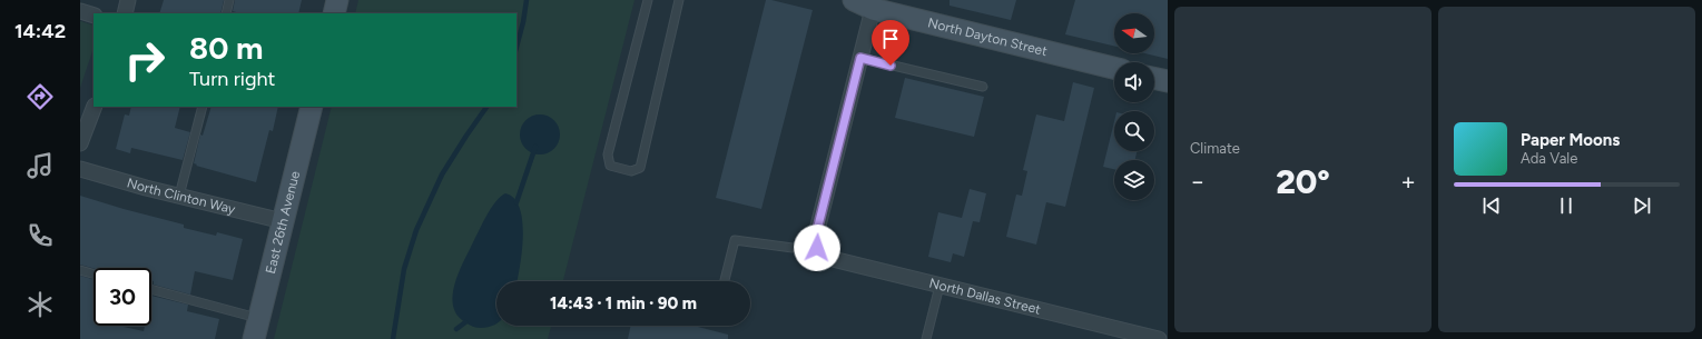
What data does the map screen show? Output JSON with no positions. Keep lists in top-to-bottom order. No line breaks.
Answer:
{"streets":{"street":["North Dayton Street","North Clinton Way","East 26th Avenue","North Dallas Street"]},"crossings":[["North Clinton Way","East 26th Avenue"]],"north":"left","page":{"tabs":"14:42","tile":"Climate","turn":["80 m","Turn right"],"song":["Paper Moons","Ada Vale"],"heat":["−","20°","+"],"limit":"30","trip":"14:43 · 1 min · 90 m"}}
